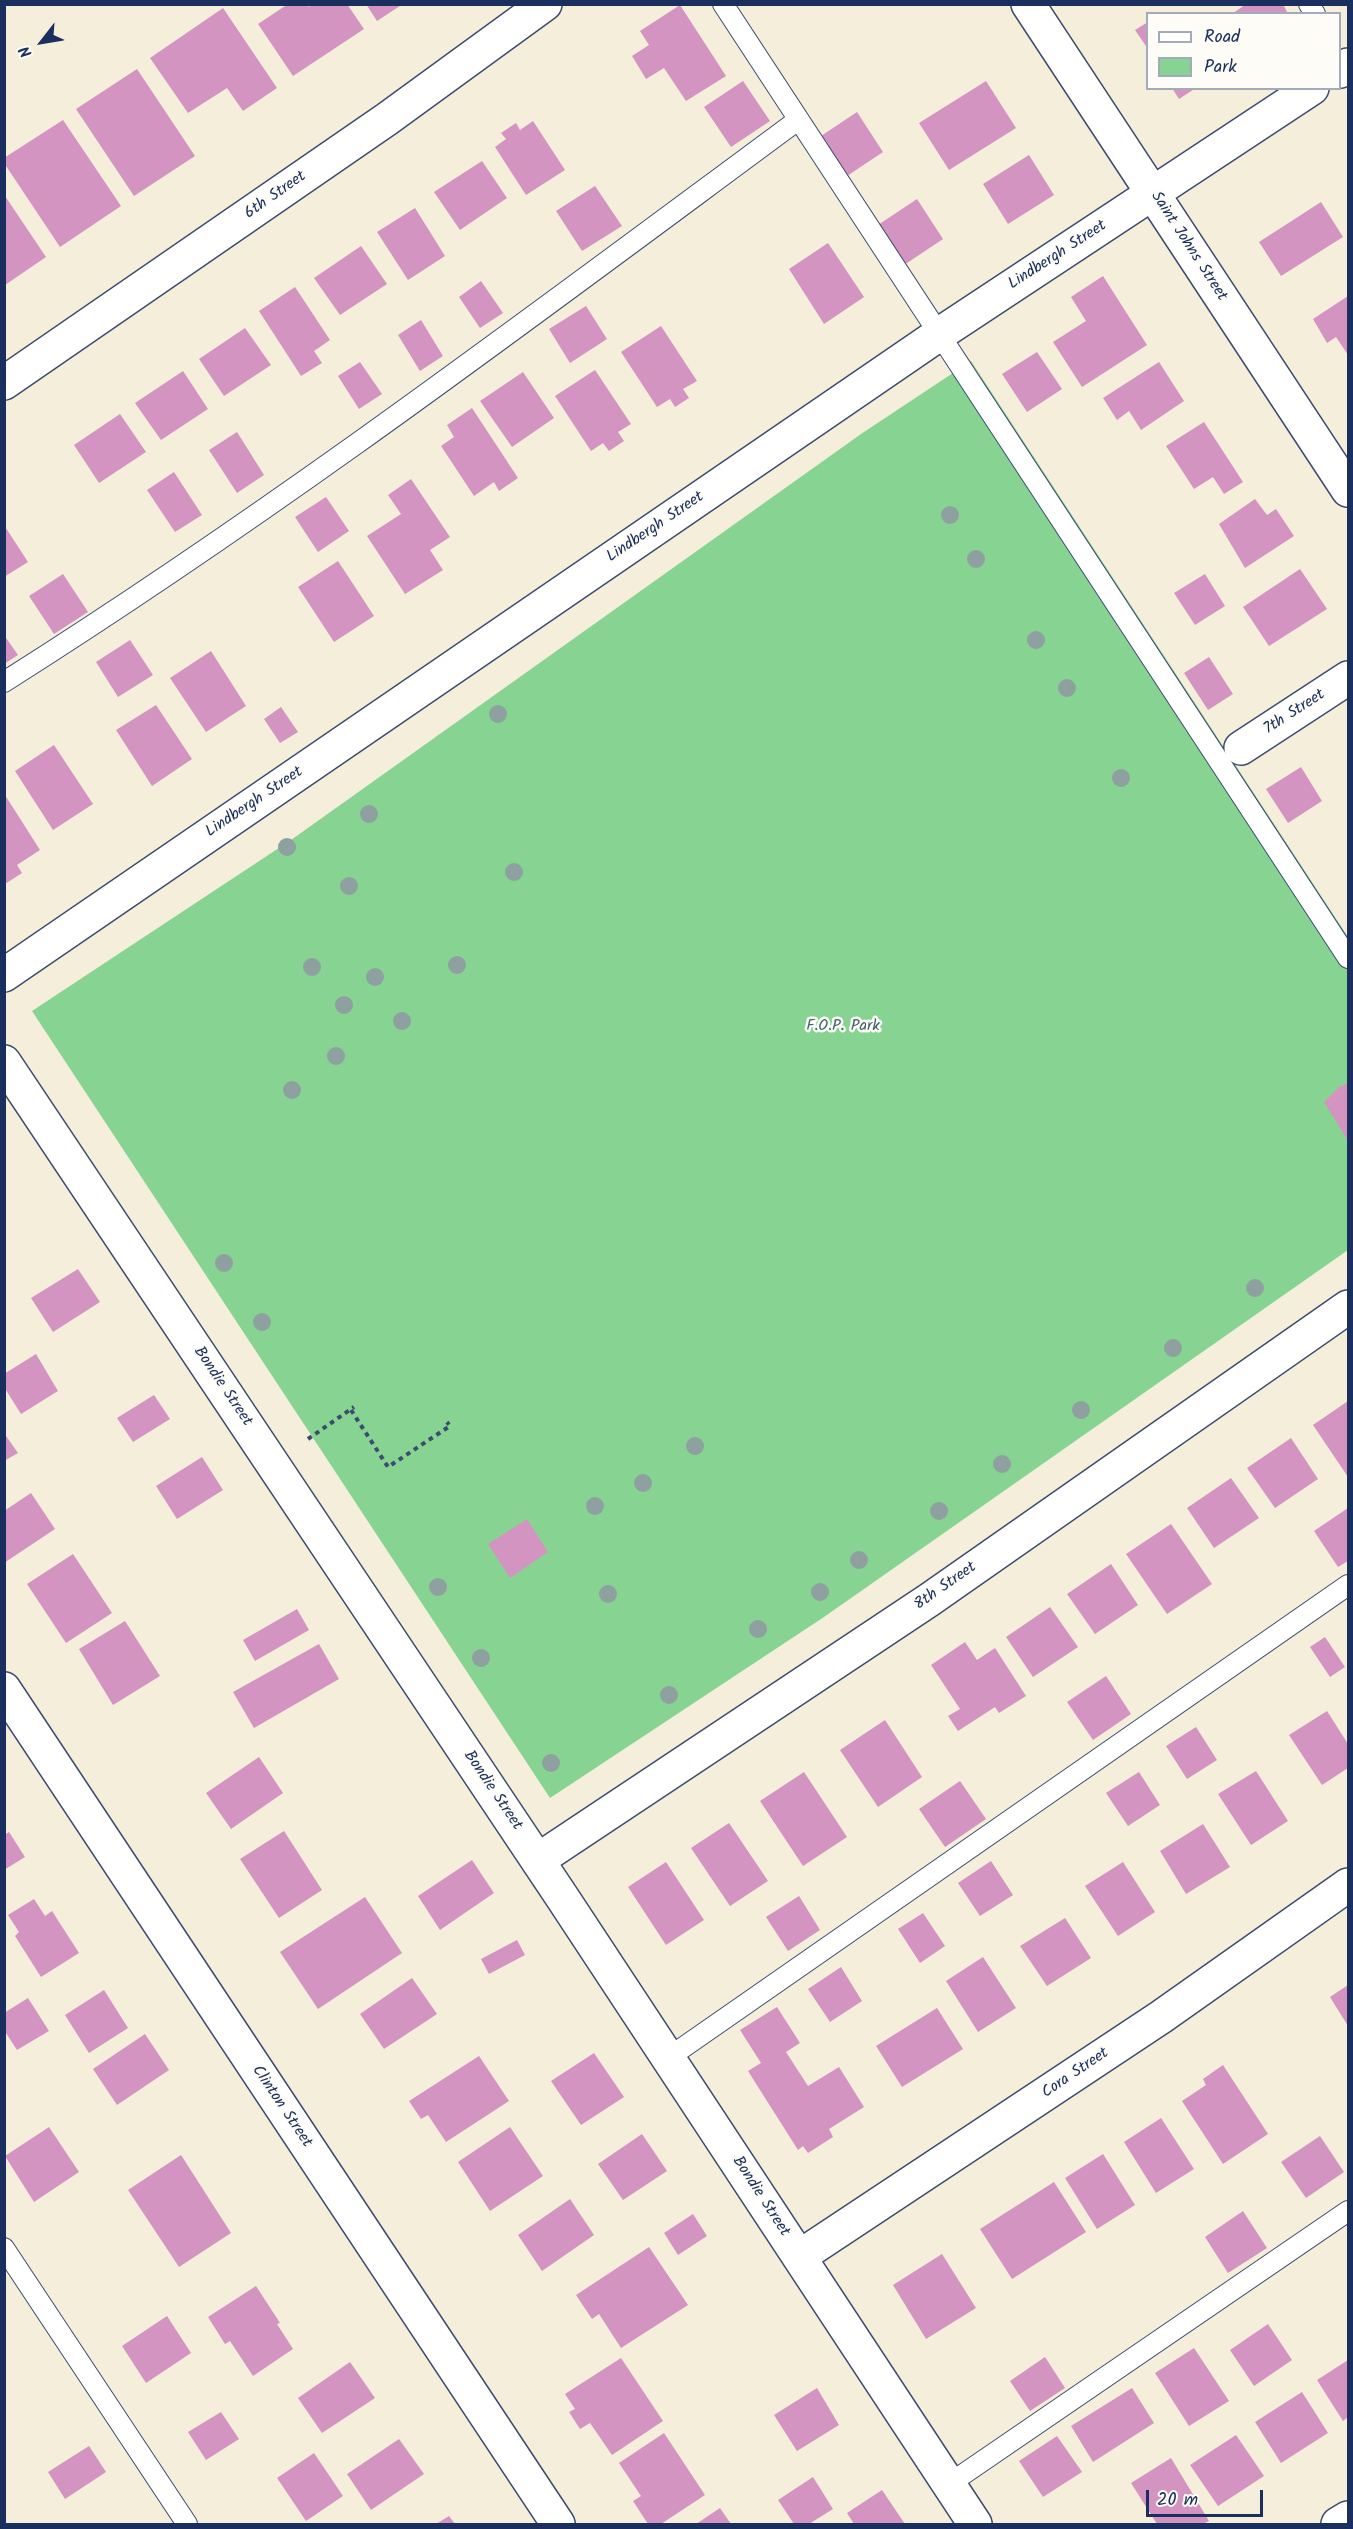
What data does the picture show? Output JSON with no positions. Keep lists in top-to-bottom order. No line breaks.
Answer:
{"streets":{"street":["6th Street","Saint Johns Street","Lindbergh Street","7th Street","Bondie Street","8th Street","Cora Street","Clinton Street"]},"crossings":[["Saint Johns Street","Lindbergh Street"],["Bondie Street","8th Street"],["Bondie Street","Cora Street"]],"parks":["F.O.P. Park"],"legend":["Road","Park"],"scale_bar":"20 m","north":"bottom left"}
